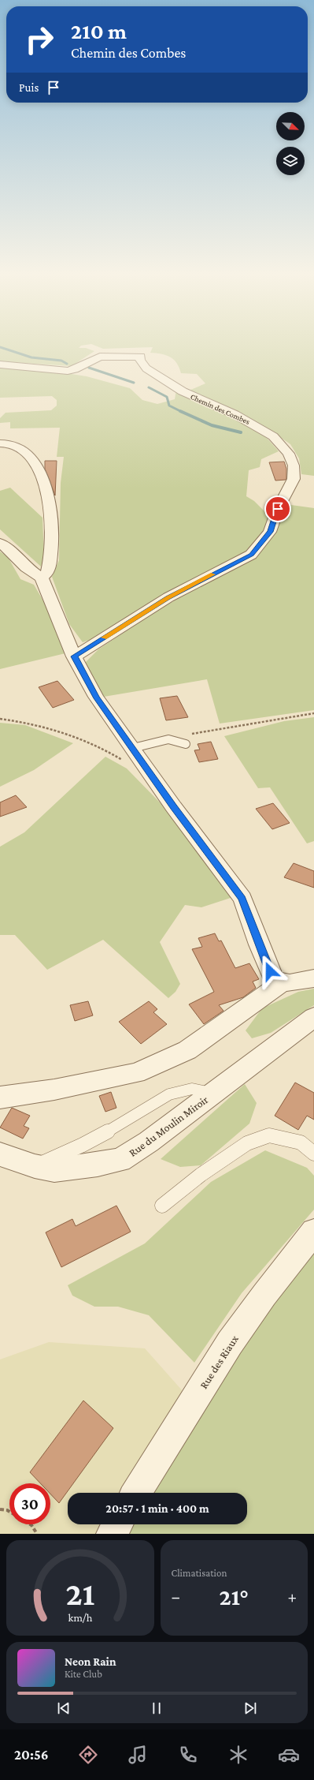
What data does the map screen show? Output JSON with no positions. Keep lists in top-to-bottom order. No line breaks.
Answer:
{"streets":{"street":["Chemin des Combes","Rue du Moulin Miroir","Rue des Riaux"]},"north":"bottom right","page":{"turn":["210 m","Chemin des Combes"],"then":"Puis","limit":"30","trip":"20:57 · 1 min · 400 m","tile":"Climatisation","heat":["−","21°","+"],"song":["Neon Rain","Kite Club"],"tabs":"20:56","gauge":["21","km/h"]}}
